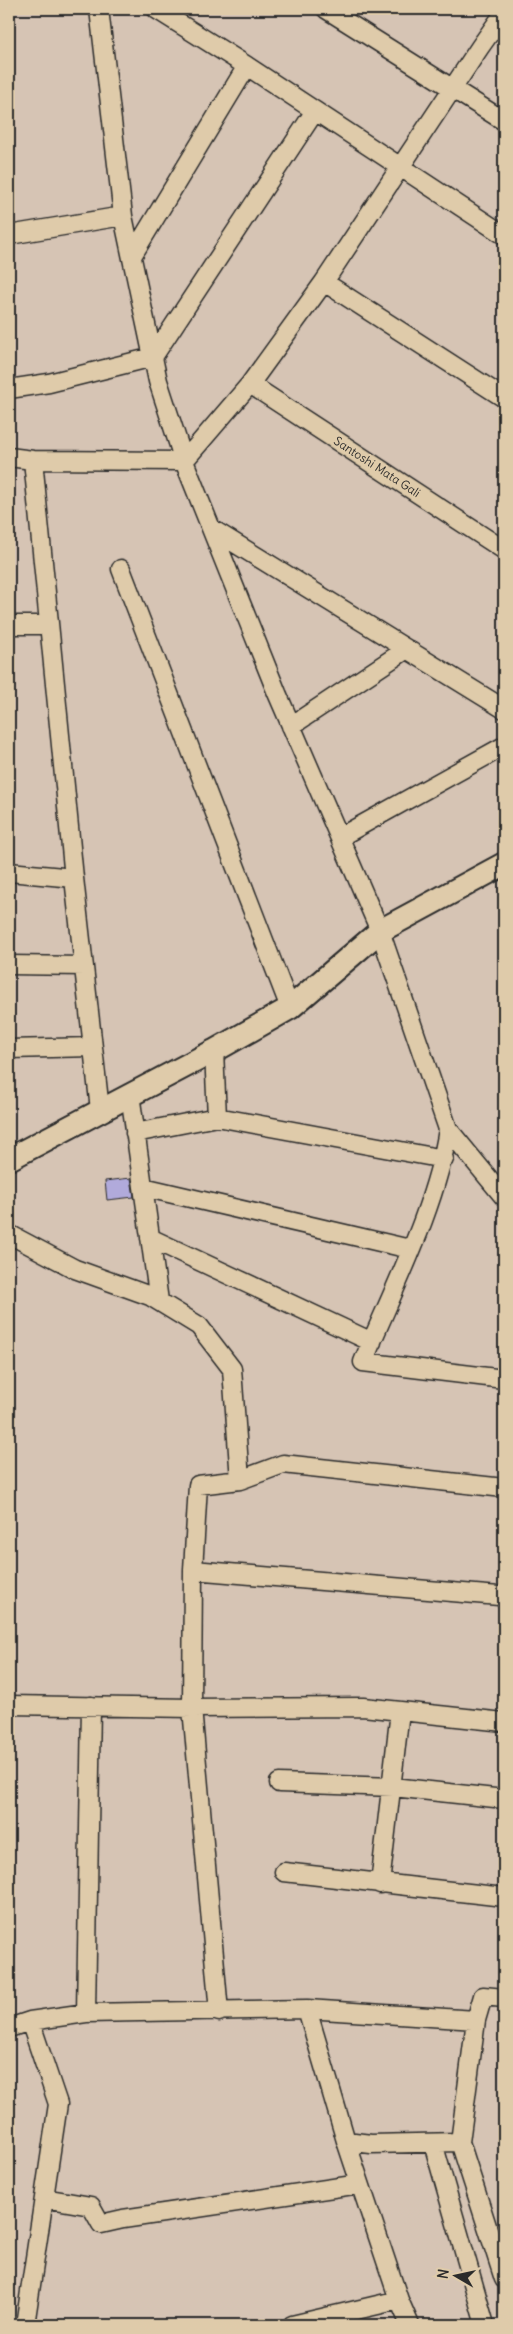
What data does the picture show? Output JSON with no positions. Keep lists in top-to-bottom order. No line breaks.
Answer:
{"streets":{"street":["Santoshi Mata Gali"]},"north":"left"}
